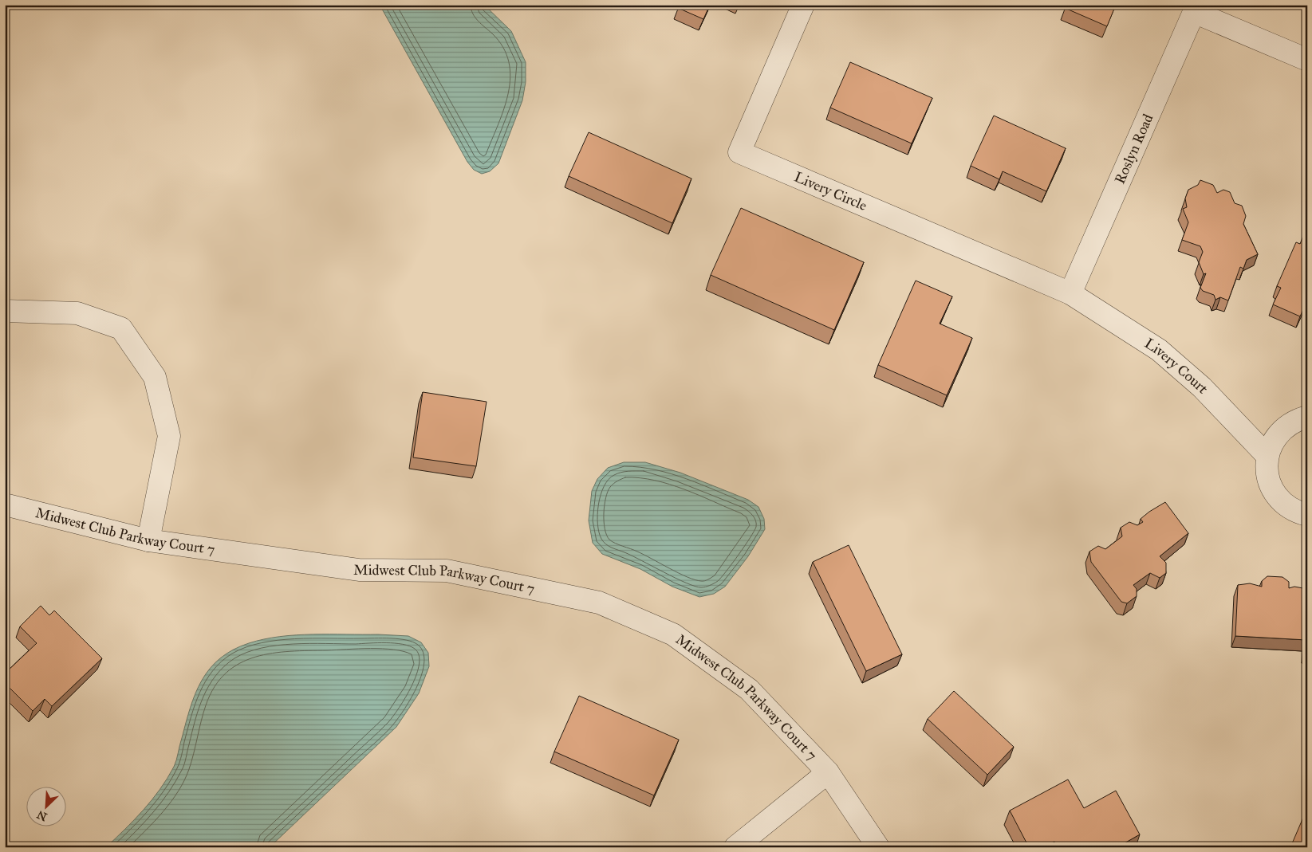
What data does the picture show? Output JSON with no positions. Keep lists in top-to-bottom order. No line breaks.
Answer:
{"streets":{"street":["Roslyn Road","Livery Circle","Livery Court","Midwest Club Parkway Court 7"]},"crossings":[["Roslyn Road","Livery Circle"],["Roslyn Road","Livery Court"],["Livery Circle","Livery Court"]],"north":"bottom left"}
